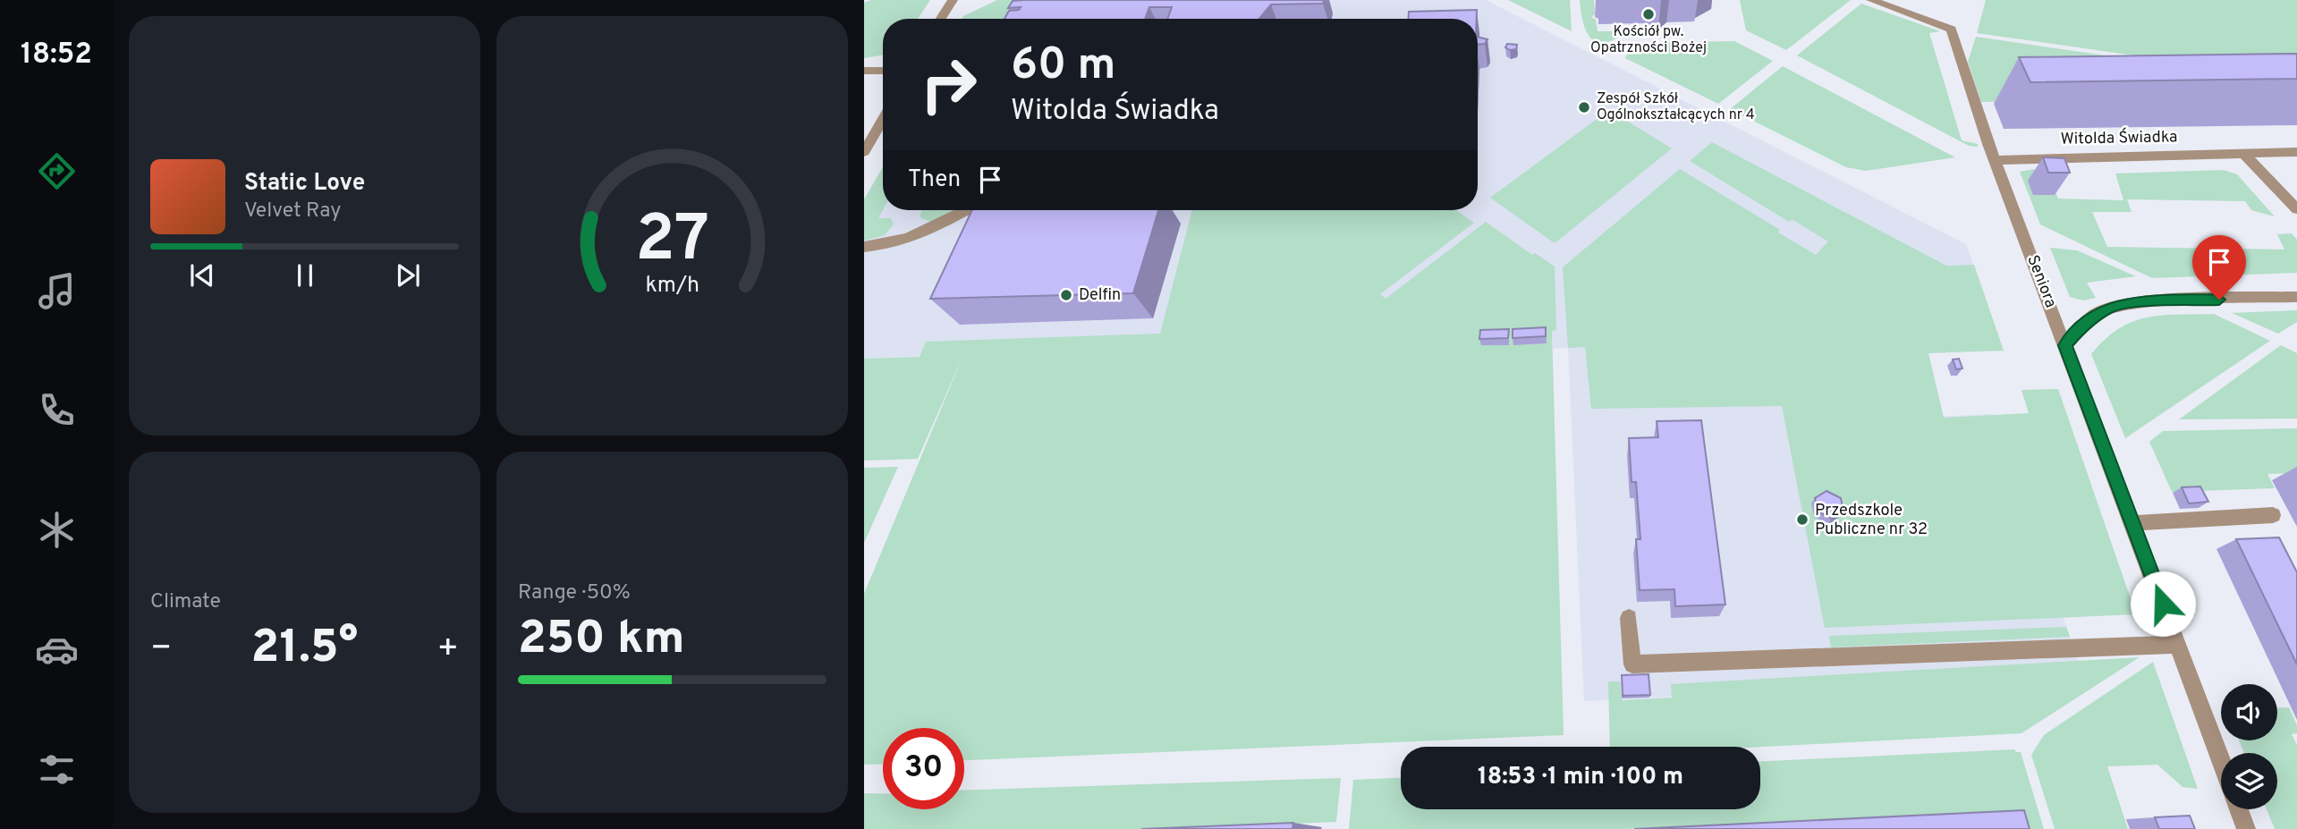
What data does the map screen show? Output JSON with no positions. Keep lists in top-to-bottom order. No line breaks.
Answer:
{"streets":{"street":["Witolda Świadka","Seniora"]},"crossings":[["Witolda Świadka","Seniora"]],"places":["Kościół pw. Opatrzności Bożej","Zespół Szkół Ogólnokształcących nr 4","Delfin","Przedszkole Publiczne nr 32"],"page":{"tabs":"18:52","turn":["60 m","Witolda Świadka"],"then":"Then","song":["Static Love","Velvet Ray"],"tile":["Climate",["Range · 50%","250 km"]],"heat":["−","21.5°","+"],"limit":"30","trip":"18:53 · 1 min · 100 m","gauge":["27","km/h"]}}
